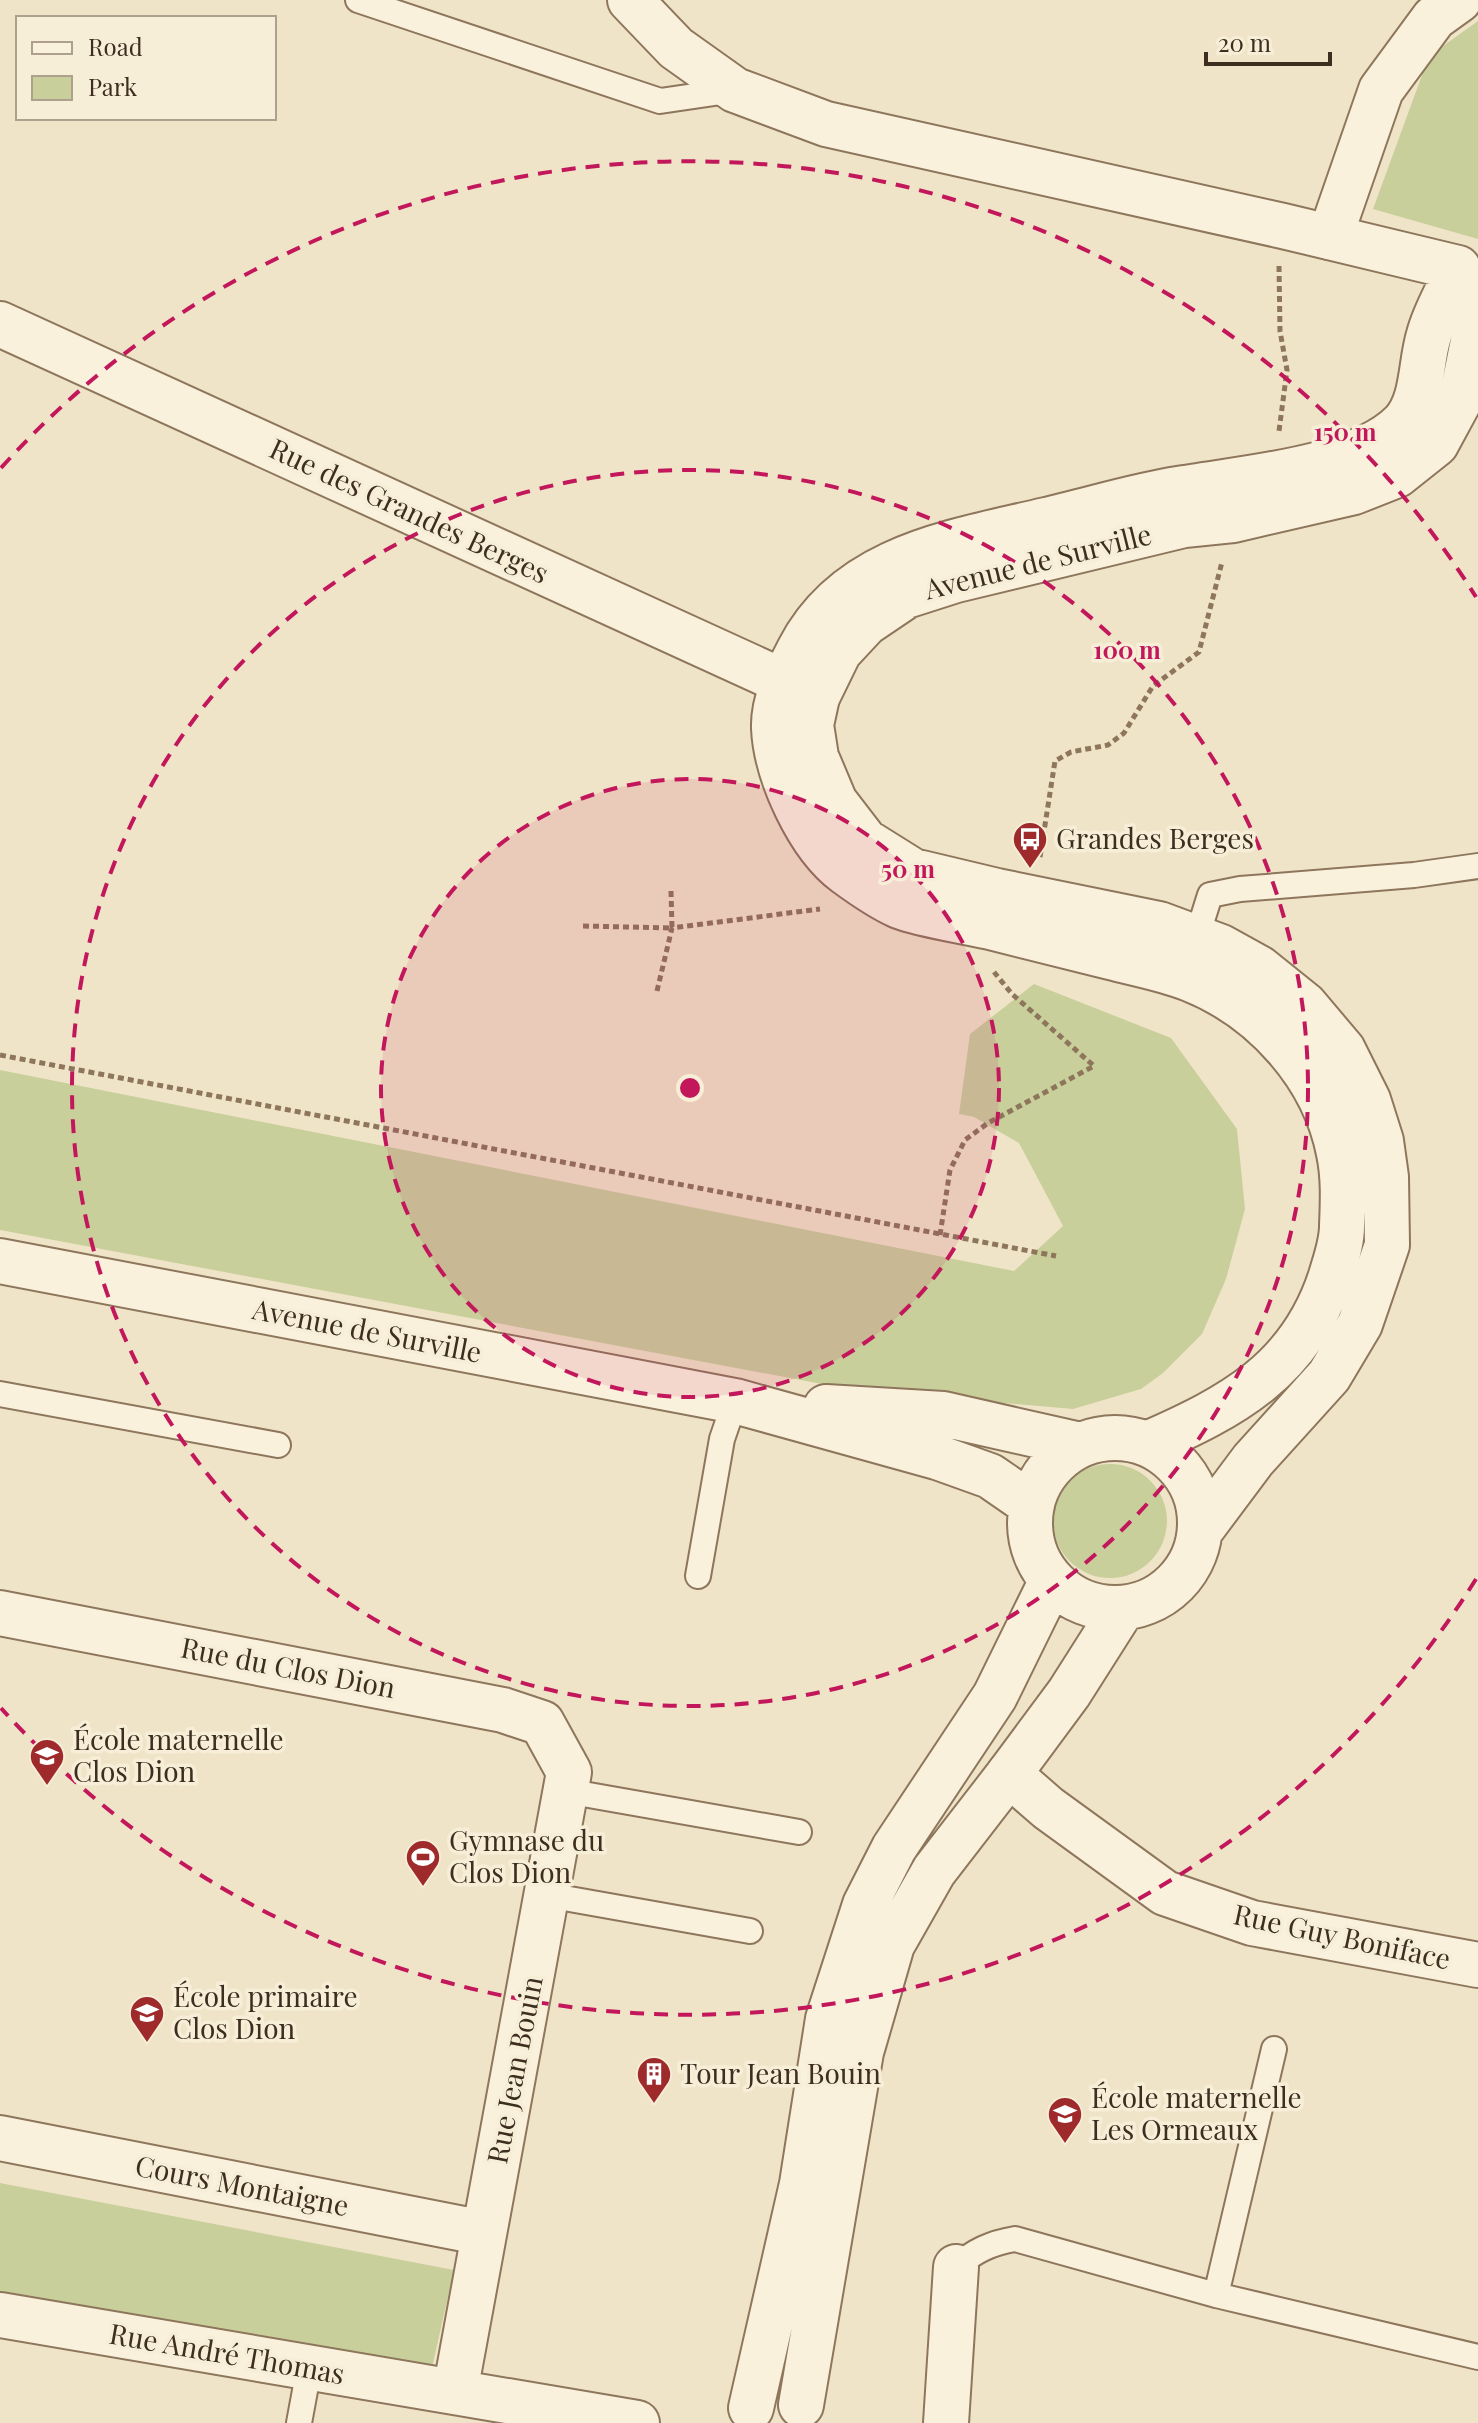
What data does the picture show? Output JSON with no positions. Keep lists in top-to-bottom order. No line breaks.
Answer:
{"streets":{"street":["Rue des Grandes Berges","Avenue de Surville","Rue du Clos Dion","Rue Guy Boniface","Rue Jean Bouin","Cours Montaigne","Rue André Thomas"]},"crossings":[["Rue des Grandes Berges","Avenue de Surville"],["Rue du Clos Dion","Rue Jean Bouin"],["Rue Jean Bouin","Cours Montaigne"],["Rue Jean Bouin","Rue André Thomas"]],"places":{"bus stop":["Grandes Berges"],"school or university":["École maternelle Clos Dion","École primaire Clos Dion","École maternelle Les Ormeaux"],"sports":["Gymnase du Clos Dion"],"building":["Tour Jean Bouin"]},"legend":["Road","Park"],"scale_bar":"20 m","rings":["150 m","100 m","50 m"]}
